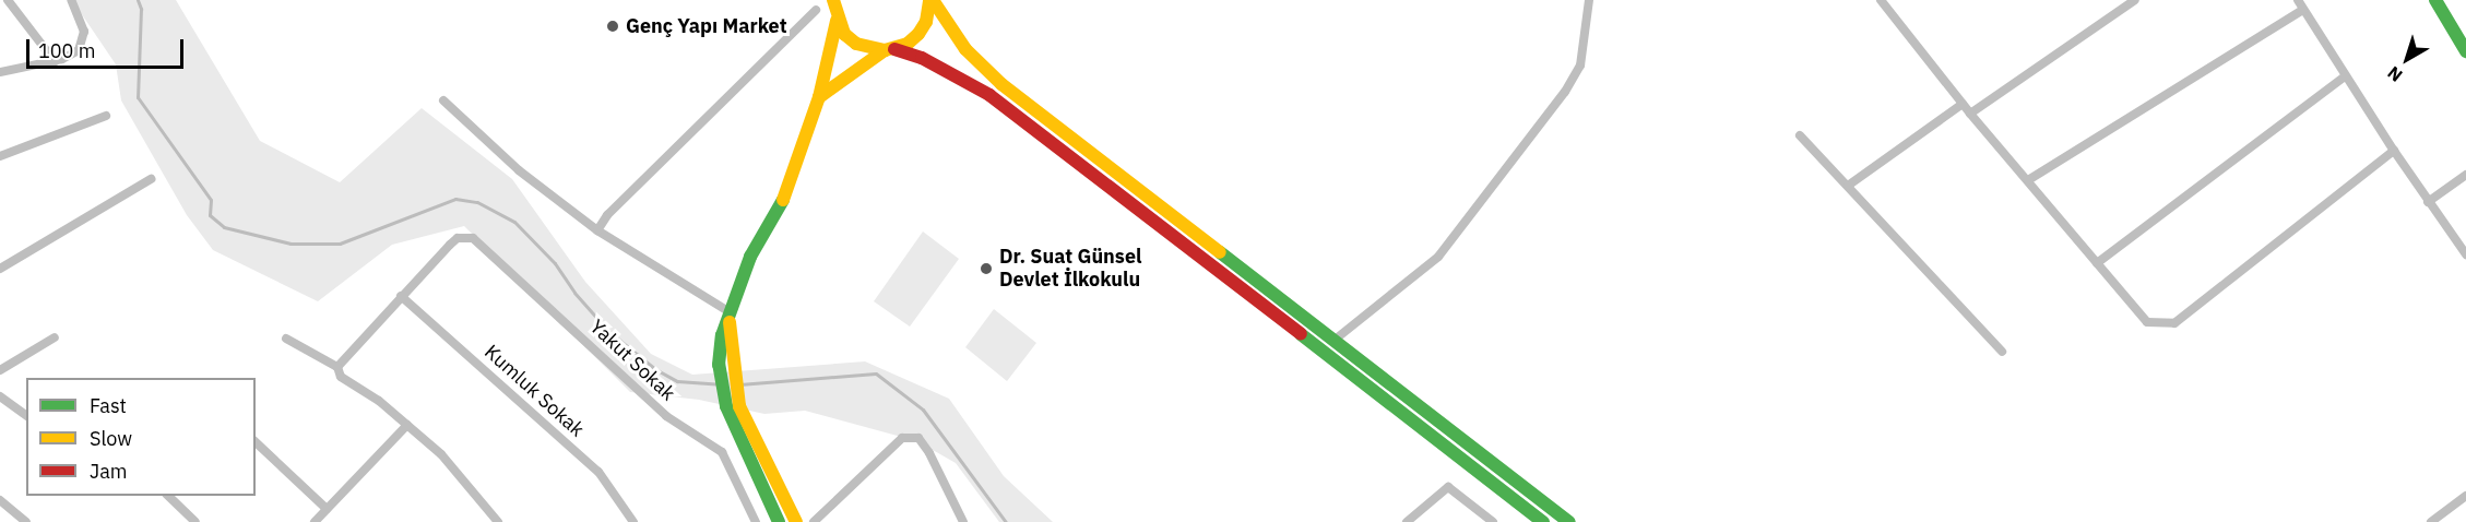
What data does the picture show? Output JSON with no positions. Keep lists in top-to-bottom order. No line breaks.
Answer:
{"streets":{"street":["Yakut Sokak","Kumluk Sokak"]},"crossings":[["Yakut Sokak","Kumluk Sokak"]],"places":["Genç Yapı Market","Dr. Suat Günsel Devlet İlkokulu"],"legend":["Fast","Slow","Jam"],"scale_bar":"100 m","north":"bottom left"}
